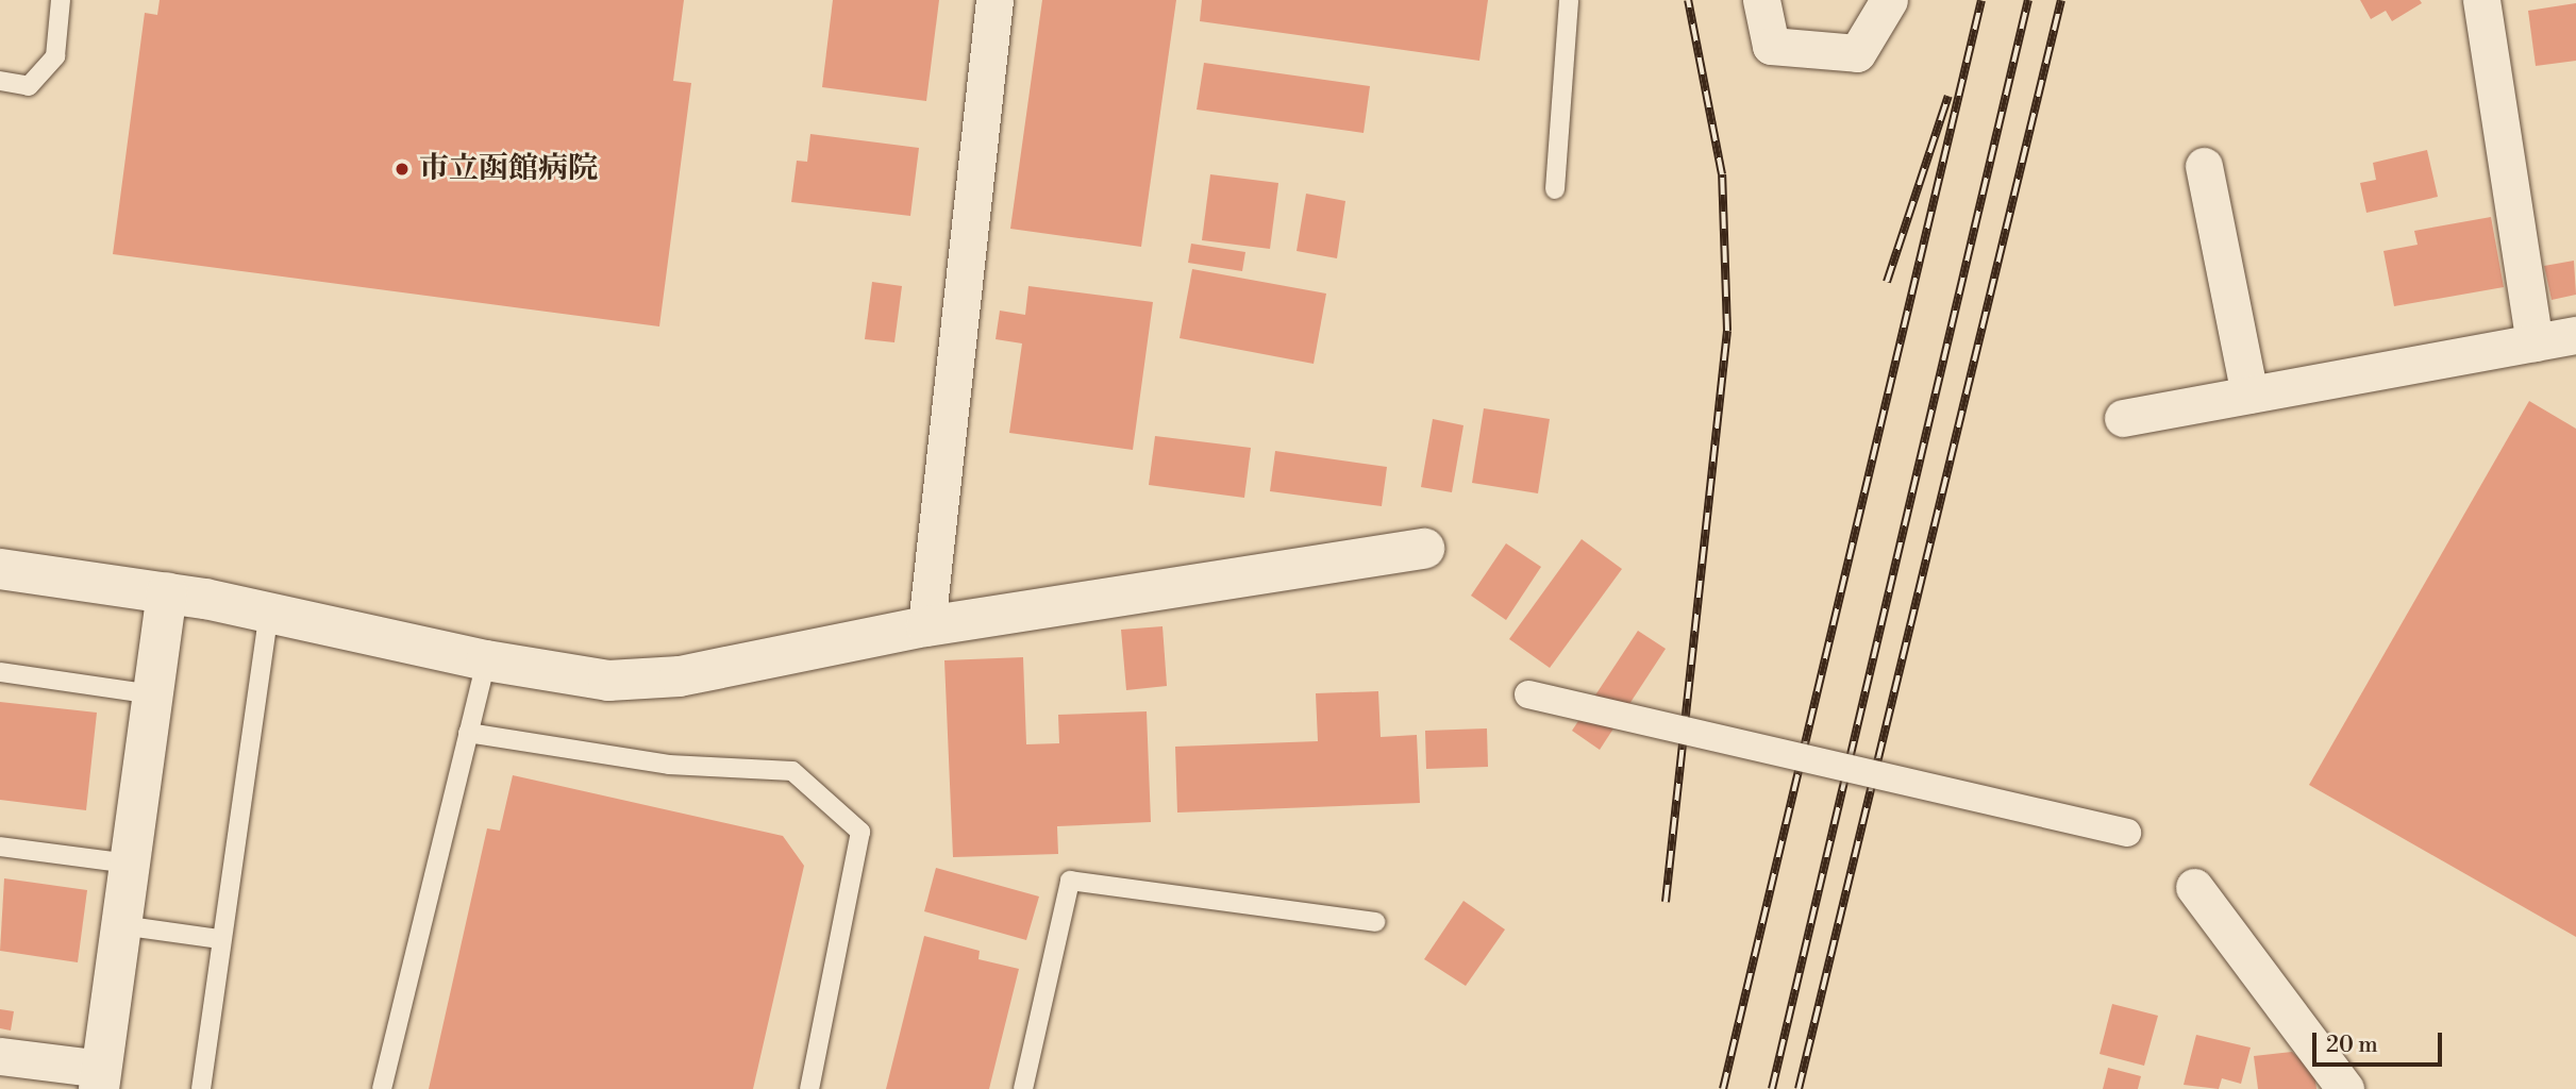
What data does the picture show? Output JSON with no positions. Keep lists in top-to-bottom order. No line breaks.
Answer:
{"places":["市立函館病院"],"scale_bar":"20 m"}
